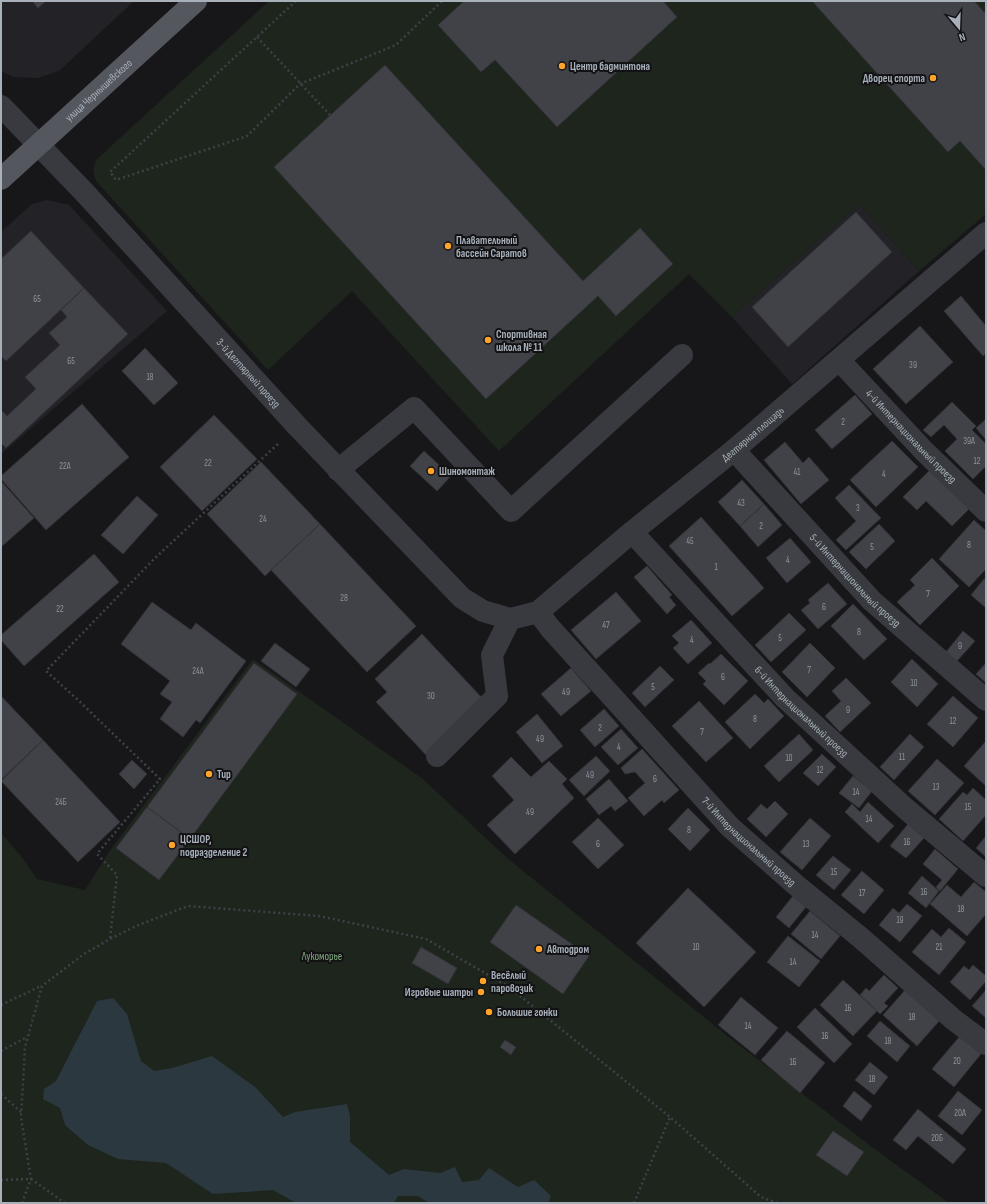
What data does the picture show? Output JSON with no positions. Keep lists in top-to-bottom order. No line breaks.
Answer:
{"streets":{"main road":["улица Чернышевского"],"street":["3-й Дегтярный проезд","Дегтярная площадь","4-й Интернациональный проезд","5-й Интернациональный проезд","6-й Интернациональный проезд","7-й Интернациональный проезд"]},"crossings":[["улица Чернышевского","3-й Дегтярный проезд"],["3-й Дегтярный проезд","Дегтярная площадь"],["Дегтярная площадь","4-й Интернациональный проезд"],["Дегтярная площадь","5-й Интернациональный проезд"],["Дегтярная площадь","6-й Интернациональный проезд"],["Дегтярная площадь","7-й Интернациональный проезд"]],"parks":["Лукоморье"],"places":["Центр бадминтона","Дворец спорта","Плавательный бассейн Саратов","Спортивная школа № 11","Шиномонтаж","Тир","ЦСШОР, подразделение 2","Автодром","Весёлый паровозик","Игровые шатры","Большие гонки"],"house_numbers":["65","65","39","18","2","39А","12","22","22А","41","4","43","3","24","2","45","8","5","4","1","7","28","6","22","47","8","5","4","9","7","24А","6","10","5","49","30","9","8","12","2","7","49","4","11","10","12","49","6","13","14","24Б","15","49","14","8","16","6","13","15","16","17","18","19","14","10","21","14","16","18","14","16","18","20","16","18","20А","20Б"],"north":"bottom"}
